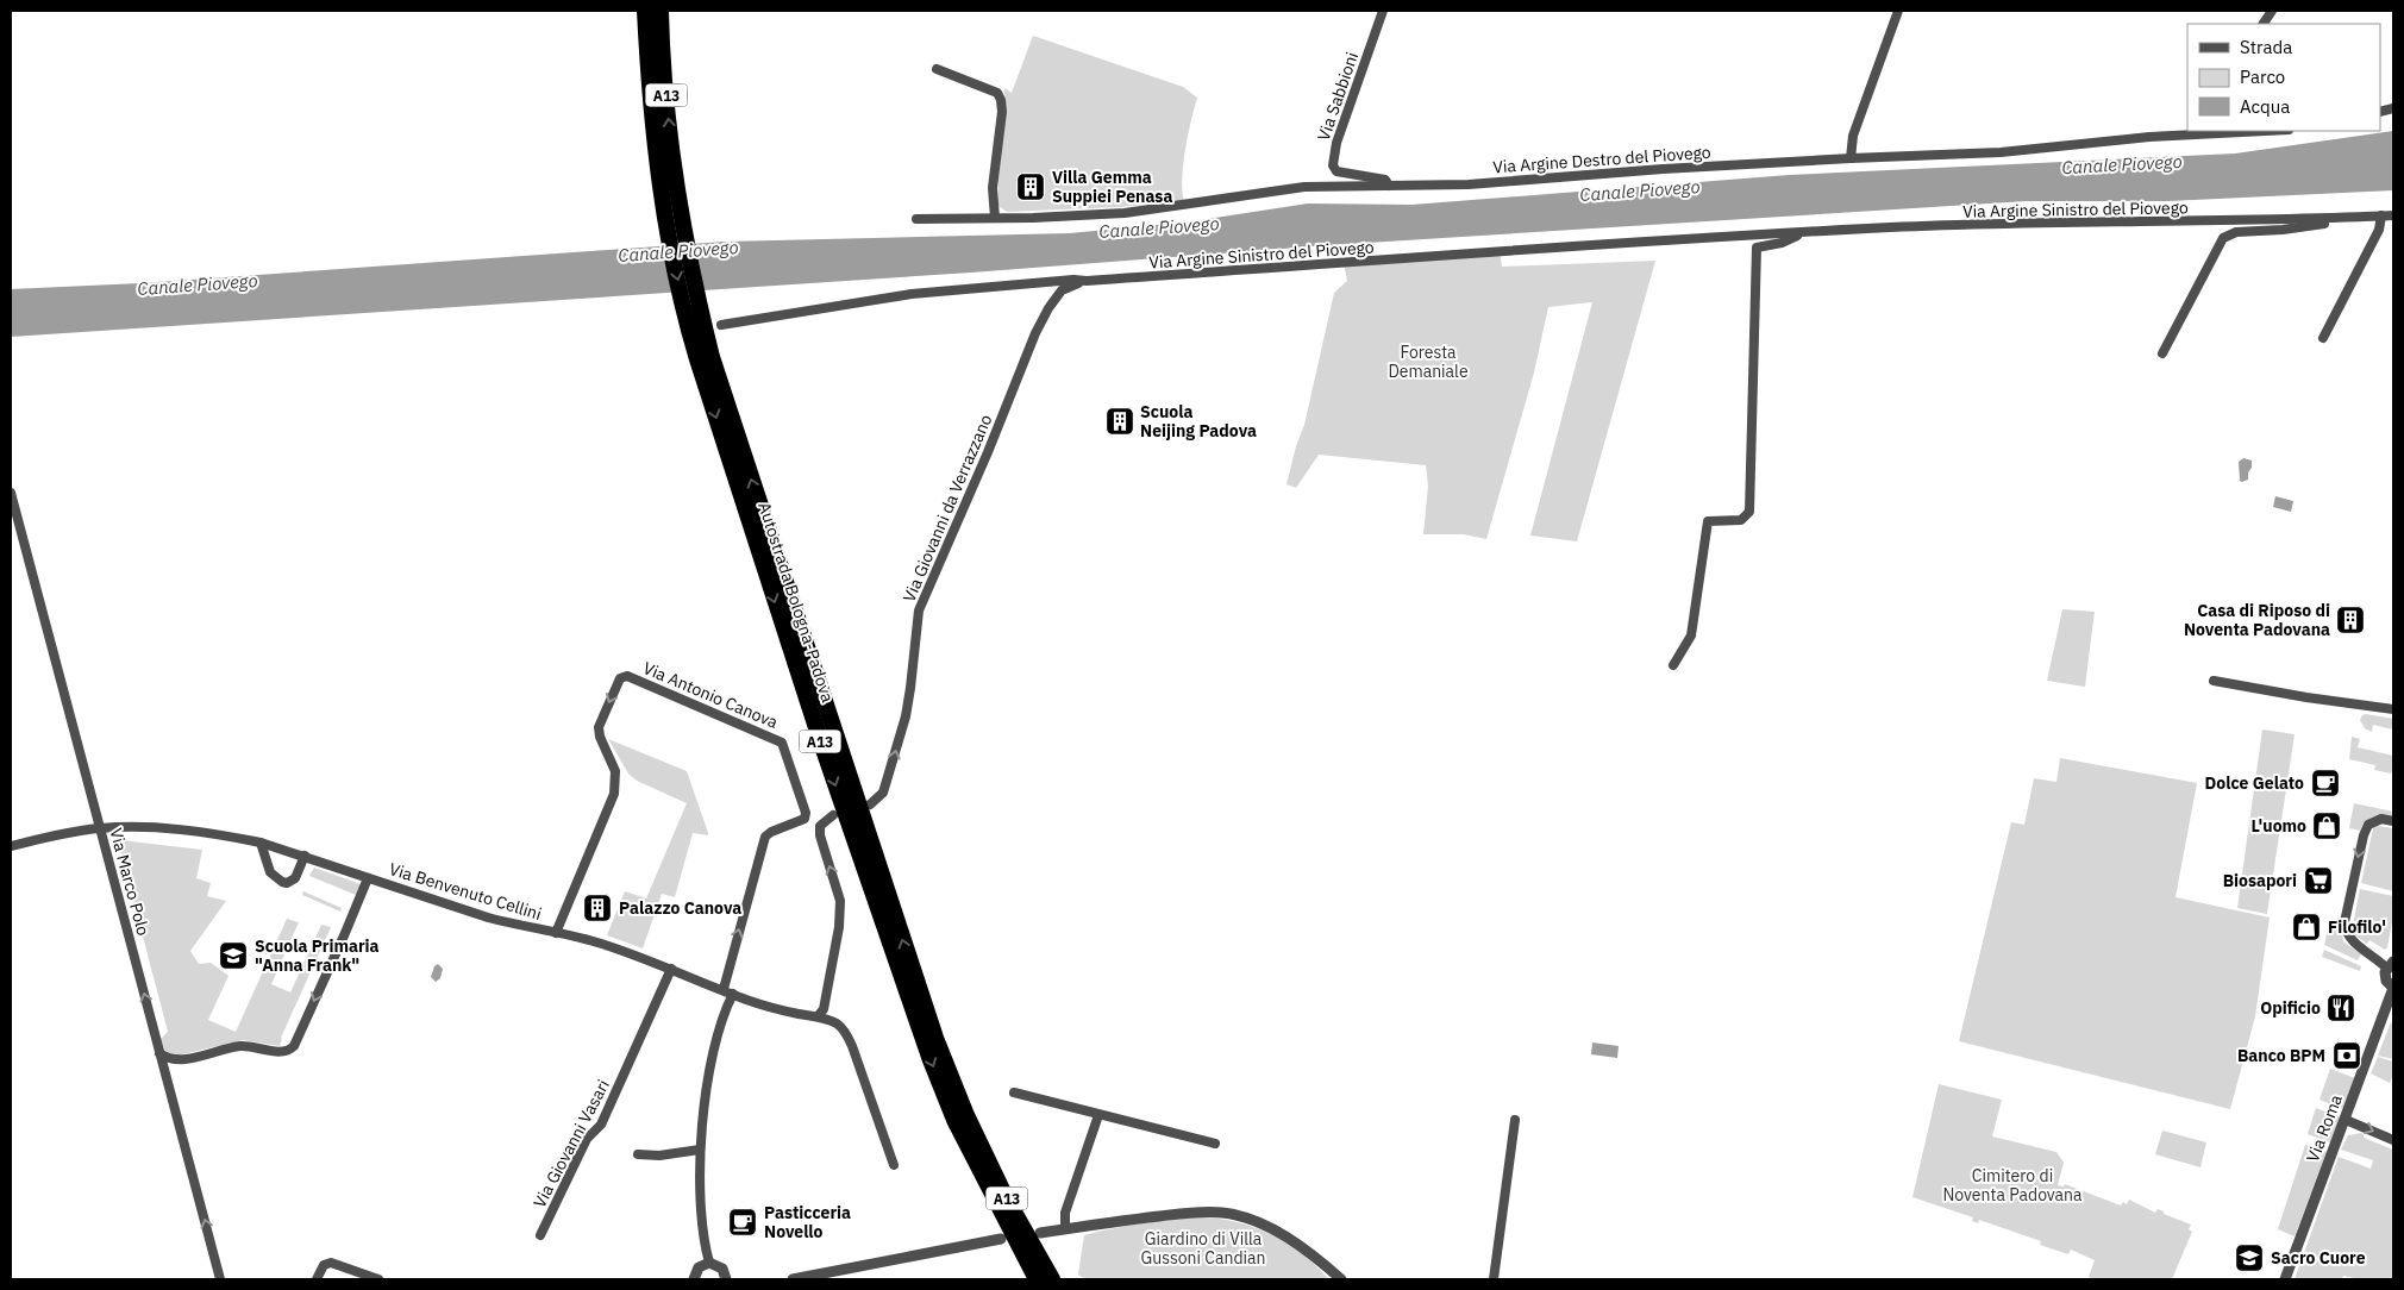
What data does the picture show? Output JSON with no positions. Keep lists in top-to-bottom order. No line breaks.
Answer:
{"streets":{"highway":["A13","Autostrada Bologna-Padova"],"street":["Via Sabbioni","Via Argine Destro del Piovego","Via Argine Sinistro del Piovego","Via Giovanni da Verrazzano","Via Antonio Canova","Via Marco Polo","Via Benvenuto Cellini","Via Roma","Via Giovanni Vasari"]},"crossings":[["Via Sabbioni","Via Argine Destro del Piovego"],["Via Argine Sinistro del Piovego","Via Giovanni da Verrazzano"],["Via Antonio Canova","Via Benvenuto Cellini"],["Via Marco Polo","Via Benvenuto Cellini"],["Via Benvenuto Cellini","Via Giovanni Vasari"]],"one_way":["Via Giovanni da Verrazzano","Via Marco Polo"],"water":["Canale Piovego"],"parks":["Foresta Demaniale","Cimitero di Noventa Padovana","Giardino di Villa Gussoni Candian"],"places":{"building":["Villa Gemma Suppiei Penasa","Scuola Neijing Padova","Casa di Riposo di Noventa Padovana","Palazzo Canova"],"cafe":["Dolce Gelato","Pasticceria Novello"],"shop":["L'uomo","Filofilo'"],"supermarket":["Biosapori"],"school or university":["Scuola Primaria \"Anna Frank\"","Sacro Cuore"],"restaurant":["Opificio"],"bank":["Banco BPM"]},"legend":["Strada","Parco","Acqua"]}
